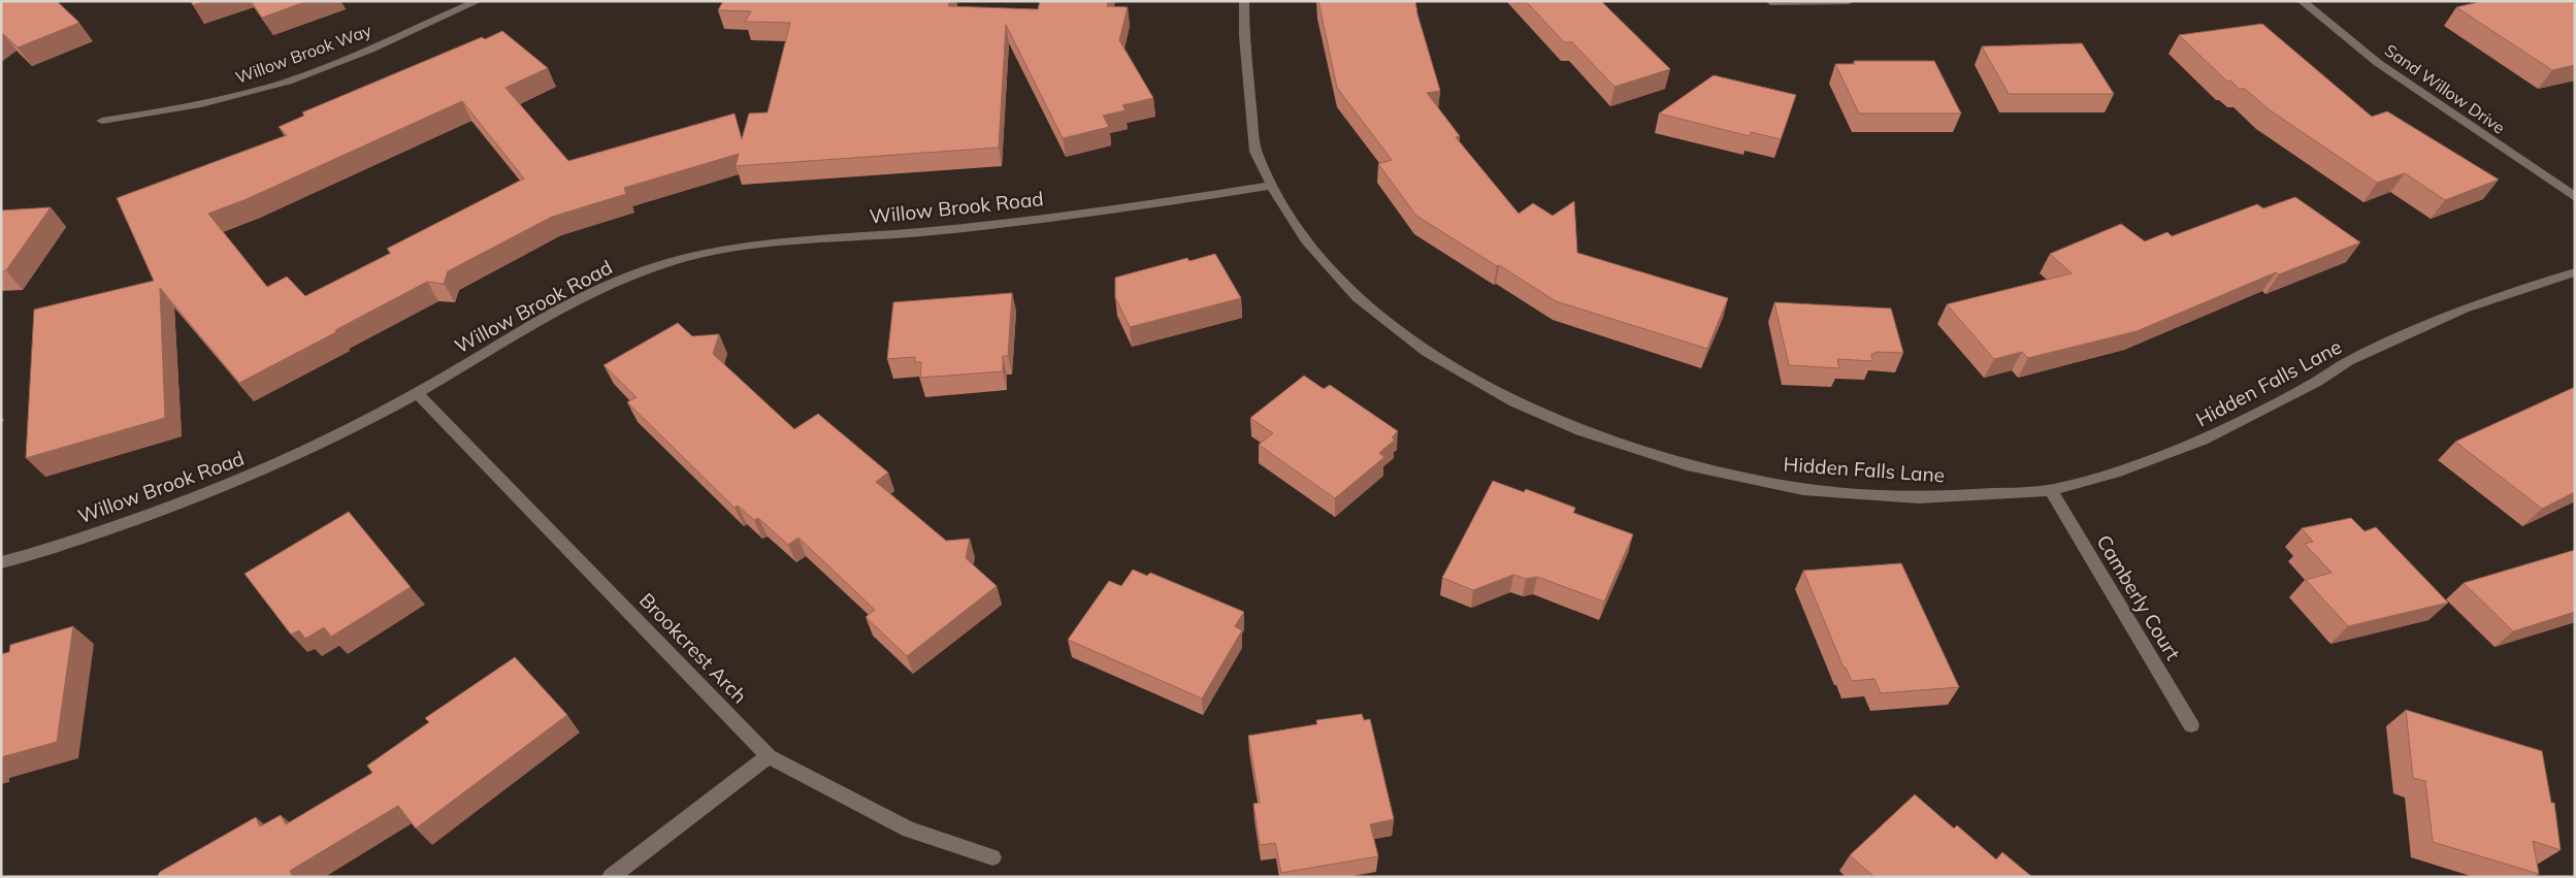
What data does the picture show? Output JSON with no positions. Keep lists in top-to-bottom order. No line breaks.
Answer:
{"streets":{"street":["Willow Brook Way","Sand Willow Drive","Willow Brook Road","Hidden Falls Lane","Camberly Court","Brookcrest Arch"]},"crossings":[["Willow Brook Road","Hidden Falls Lane"],["Willow Brook Road","Brookcrest Arch"],["Hidden Falls Lane","Camberly Court"]]}
